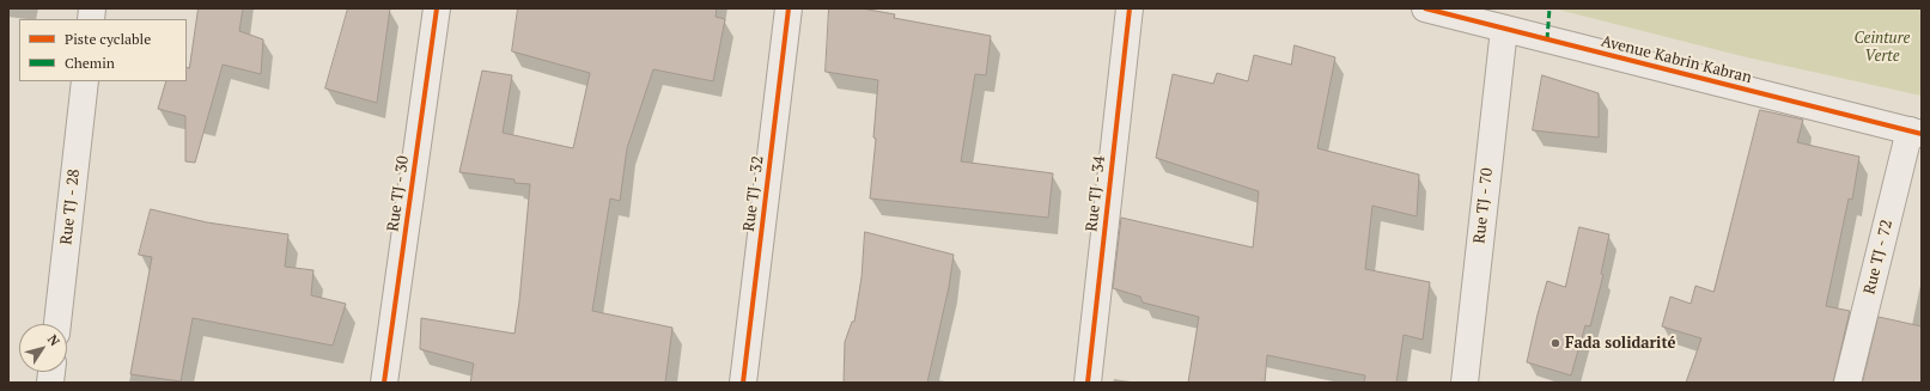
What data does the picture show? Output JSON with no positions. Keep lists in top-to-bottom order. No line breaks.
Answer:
{"streets":{"street":["Avenue Kabrin Kabran","Rue TJ - 30","Rue TJ - 32","Rue TJ - 34","Rue TJ - 70","Rue TJ - 28","Rue TJ - 72"]},"crossings":[["Avenue Kabrin Kabran","Rue TJ - 70"],["Avenue Kabrin Kabran","Rue TJ - 72"]],"parks":["Ceinture Verte"],"places":["Fada solidarité"],"legend":["Piste cyclable","Chemin"],"north":"top right"}
